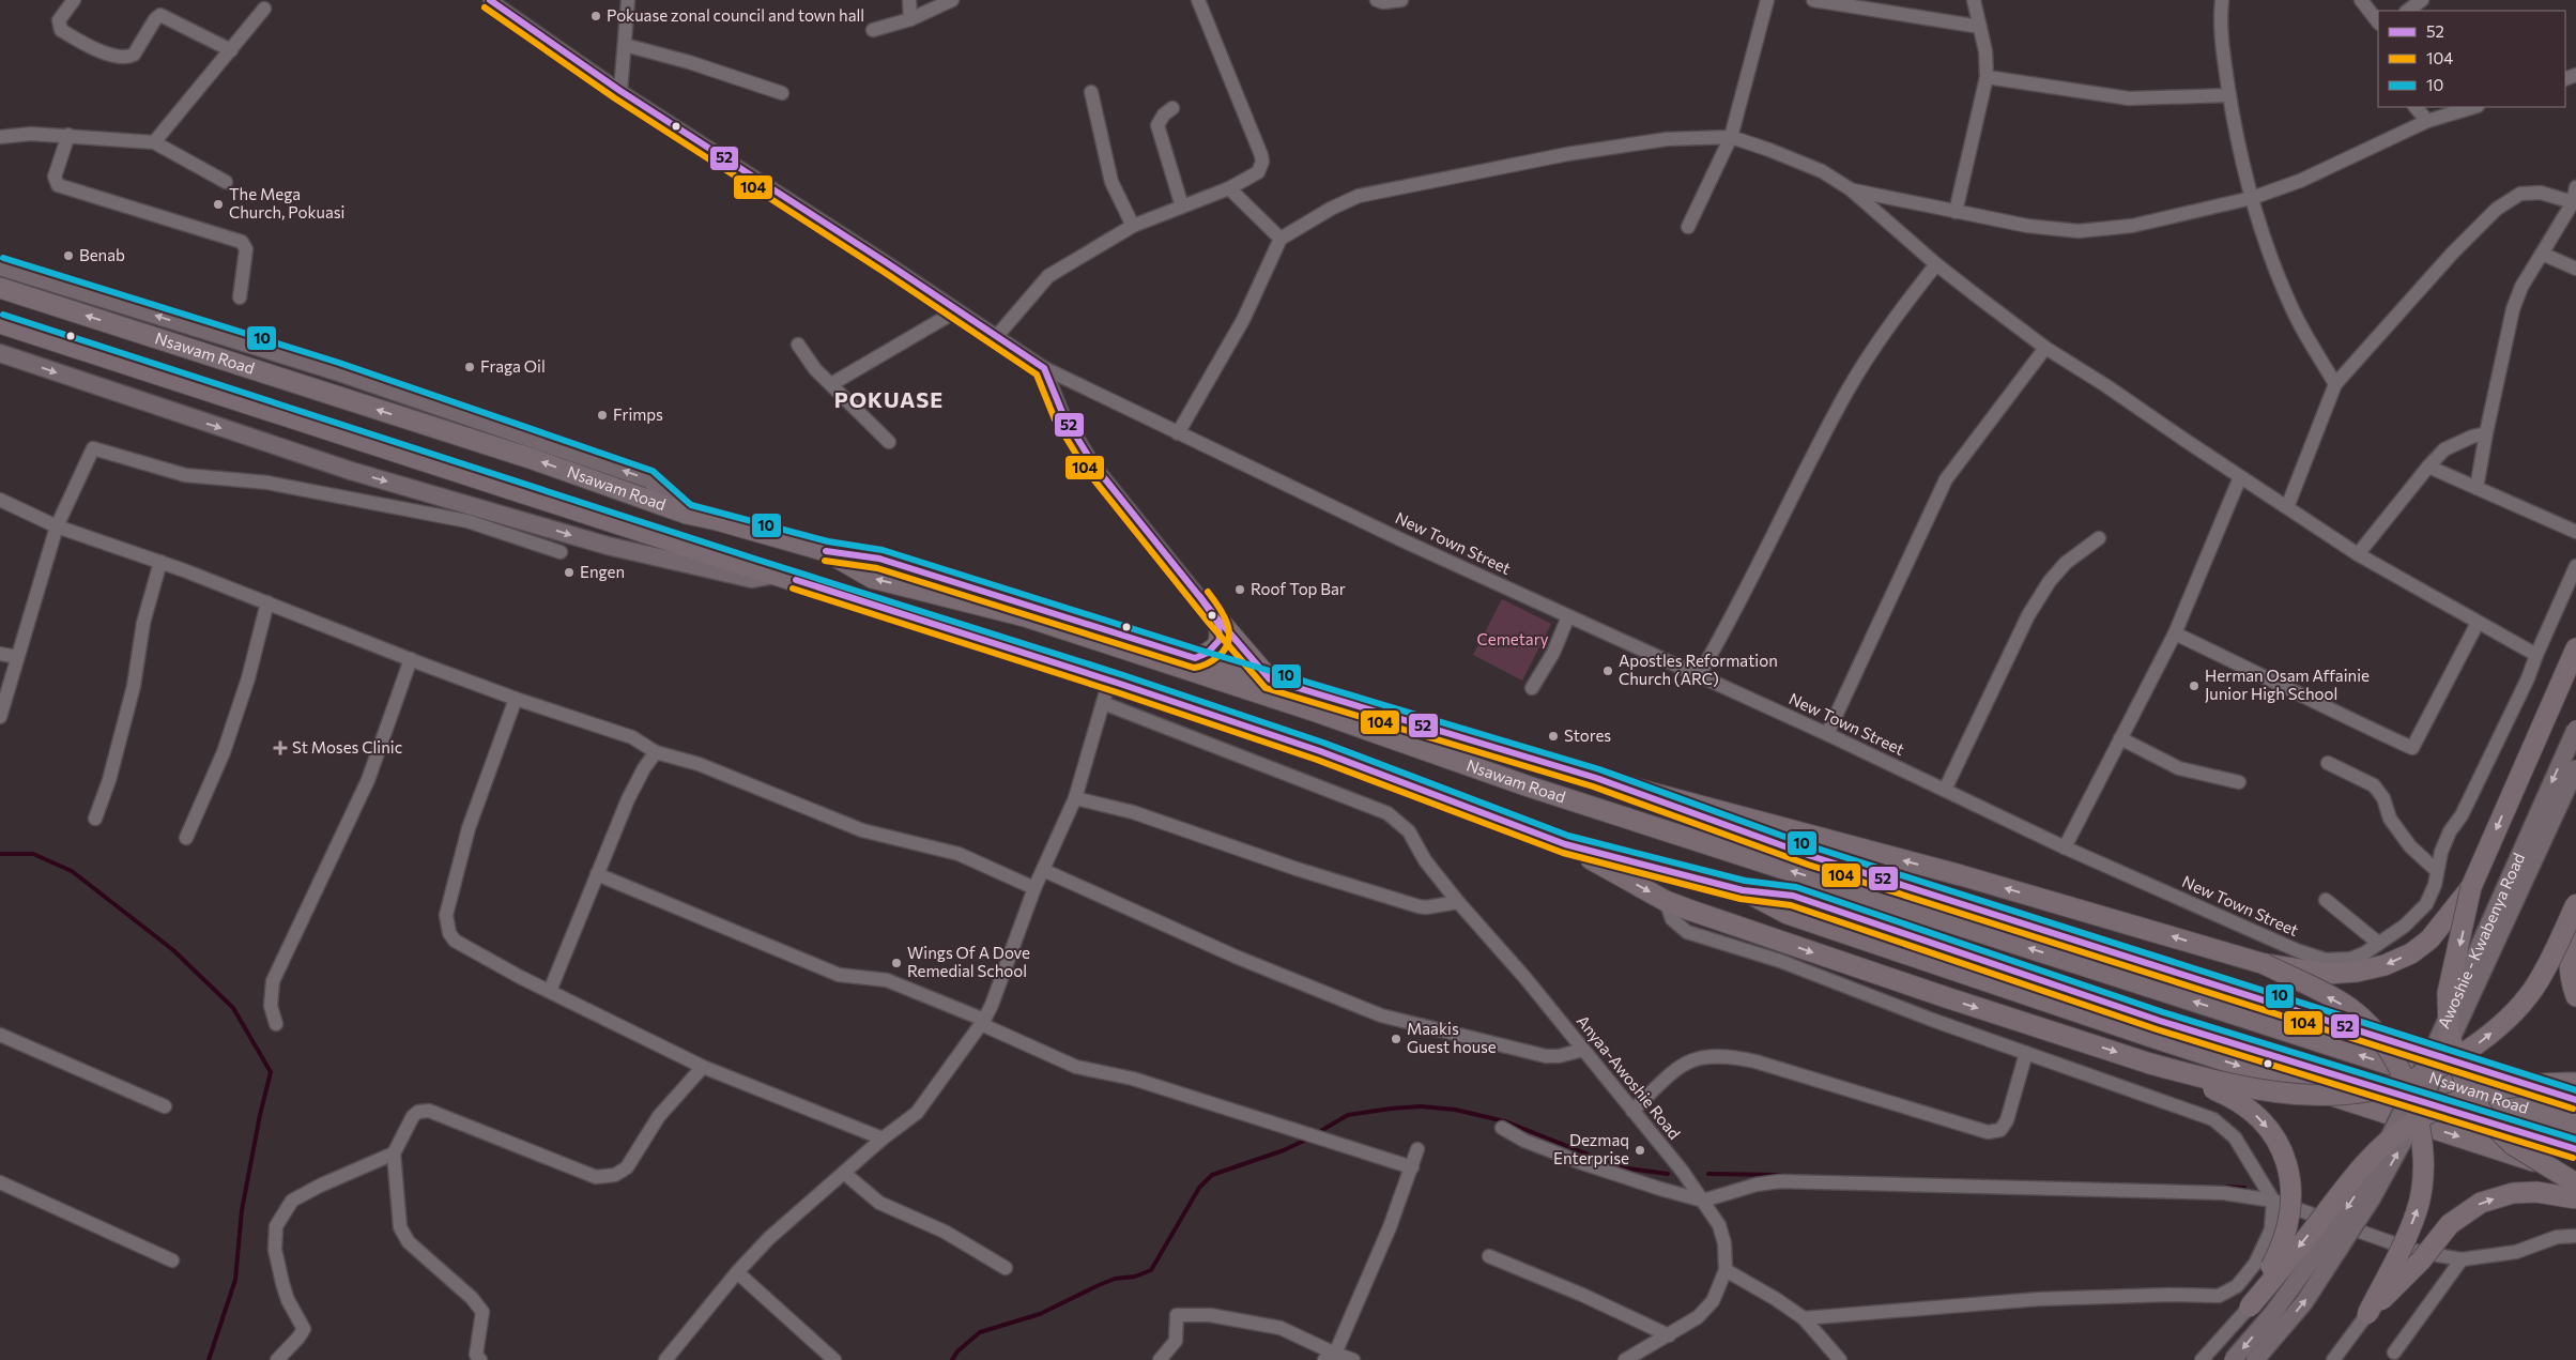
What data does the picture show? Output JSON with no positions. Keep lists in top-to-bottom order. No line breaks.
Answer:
{"streets":{"highway":["Nsawam Road"],"main road":["Awoshie - Kwabenya Road"],"street":["New Town Street","Anyaa-Awoshie Road"]},"districts":["POKUASE"],"parks":["Cemetary"],"places":{"other":["Pokuase zonal council and town hall","The Mega Church, Pokuasi","Benab","Fraga Oil","Frimps","Engen","Roof Top Bar","Apostles Reformation Church (ARC)","Herman Osam Affainie Junior High School","Stores","Wings Of A Dove Remedial School","Maakis Guest house","Dezmaq Enterprise"],"health":["St Moses Clinic"]},"lines":["transit line 52","transit line 104","transit line 10"],"legend":["52","104","10"]}
